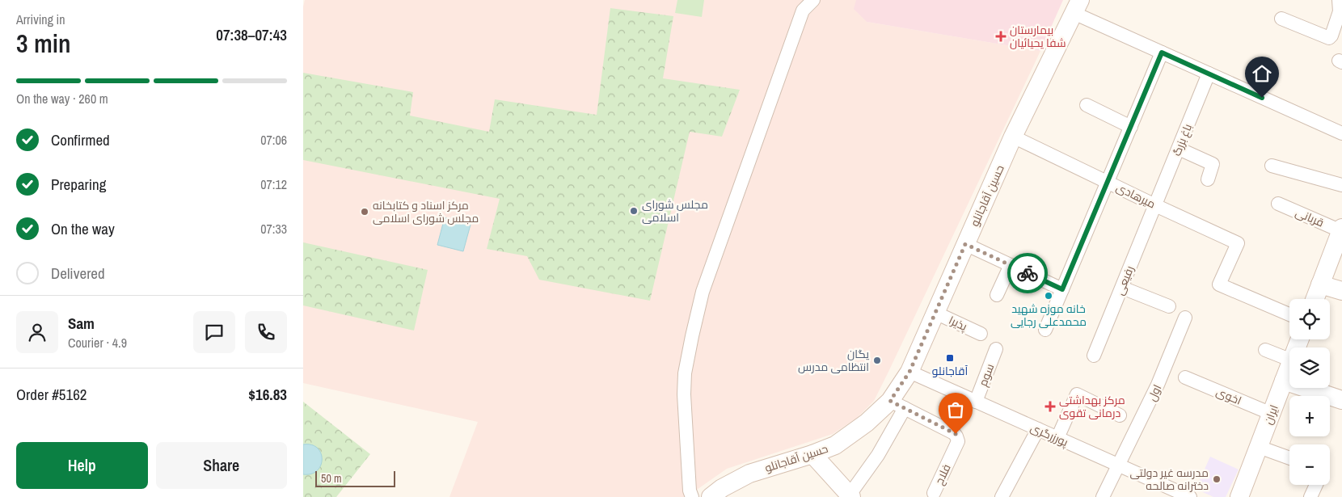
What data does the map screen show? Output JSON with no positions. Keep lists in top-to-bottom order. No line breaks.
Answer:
{"streets":{"main road":["حسین آقاجانلو","ایران"],"street":["باغ بزرگ","میرهادی","قربانی","رفیعی","پذیرا","سوم","اول","اخوی","پورزرگری","فلاح"]},"crossings":[["باغ بزرگ","میرهادی"],["باغ بزرگ","رفیعی"],["حسین آقاجانلو","میرهادی"],["حسین آقاجانلو","پذیرا"],["حسین آقاجانلو","پورزرگری"],["حسین آقاجانلو","فلاح"],["میرهادی","رفیعی"],["سوم","پورزرگری"],["اول","پورزرگری"],["اخوی","ایران"]],"places":{"health":["بیمارستان شفا یحیائیان","مرکز بهداشتی درمانی تقوی"],"other":["مجلس شورای اسلامی","مرکز اسناد و کتابخانه مجلس شورای اسلامی","خانه موزه شهید محمدعلی رجایی","یگان انتظامی مدرس","مدرسه غیر دولتی دخترانه صالحه"],"transit":["آقاجانلو"]},"scale_bar":"50 m","page":{"heading":["3 min","Arriving in","07:38–07:43"],"panel":["Sam","Courier · 4.9","Order #5162","$16.83"],"bar":"On the way · 260 m","list":[["Confirmed","07:06"],["Preparing","07:12"],["On the way","07:33"],"Delivered"],"map_buttons":["+","−"],"buttons":["Help","Share"],"scale":"50 m"}}
